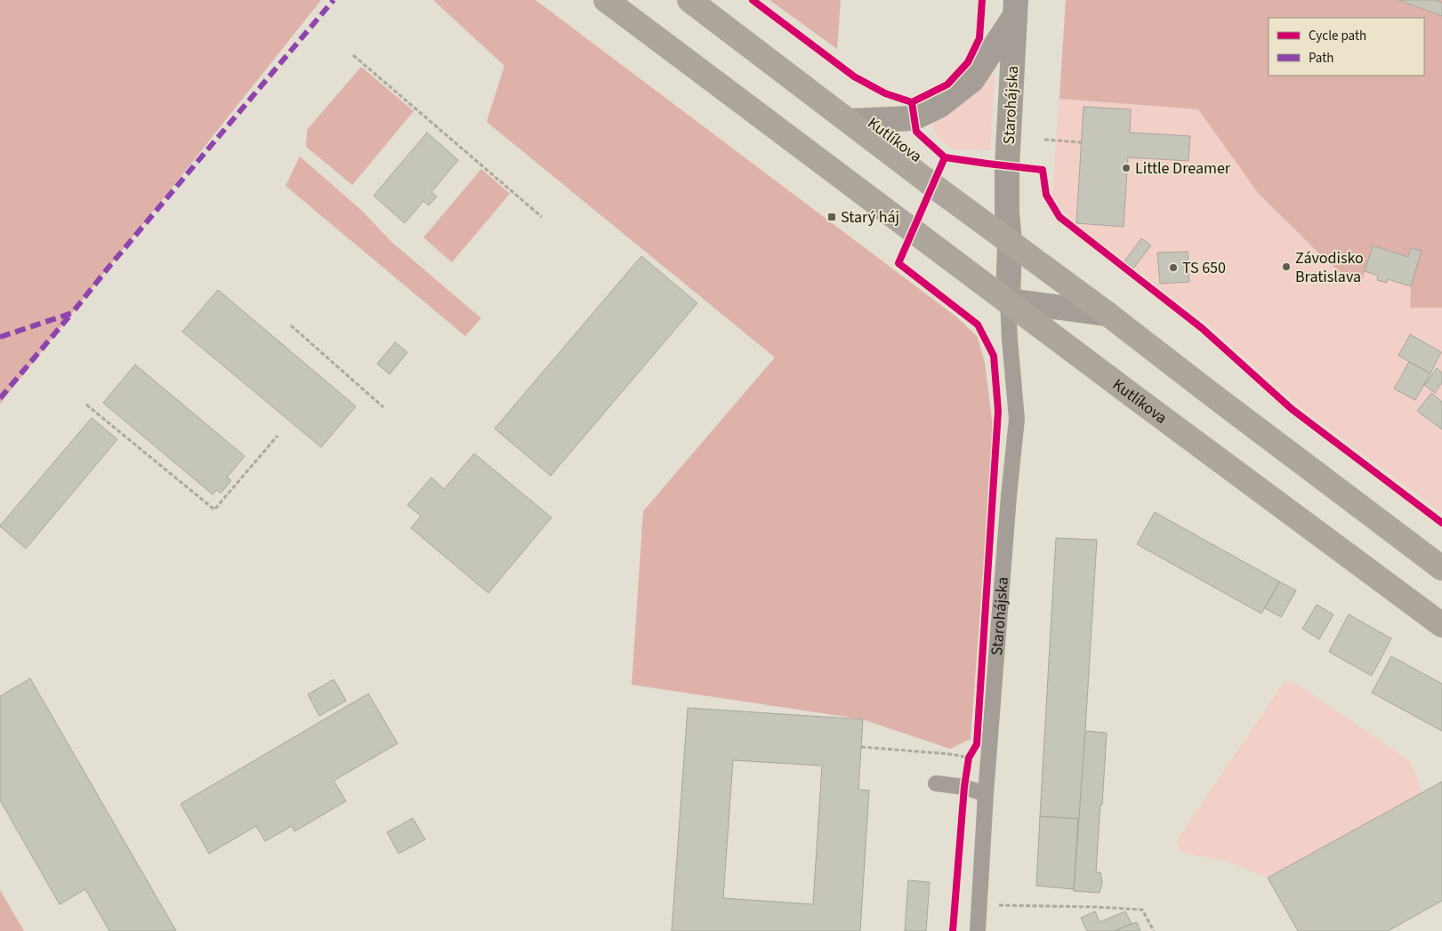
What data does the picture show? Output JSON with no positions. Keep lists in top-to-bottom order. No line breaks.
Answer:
{"streets":{"main road":["Kutlíkova"],"street":["Starohájska"]},"crossings":[["Starohájska","Kutlíkova"]],"places":{"other":["Little Dreamer","Závodisko Bratislava","TS 650"],"transit":["Starý háj"]},"legend":["Cycle path","Path"]}
